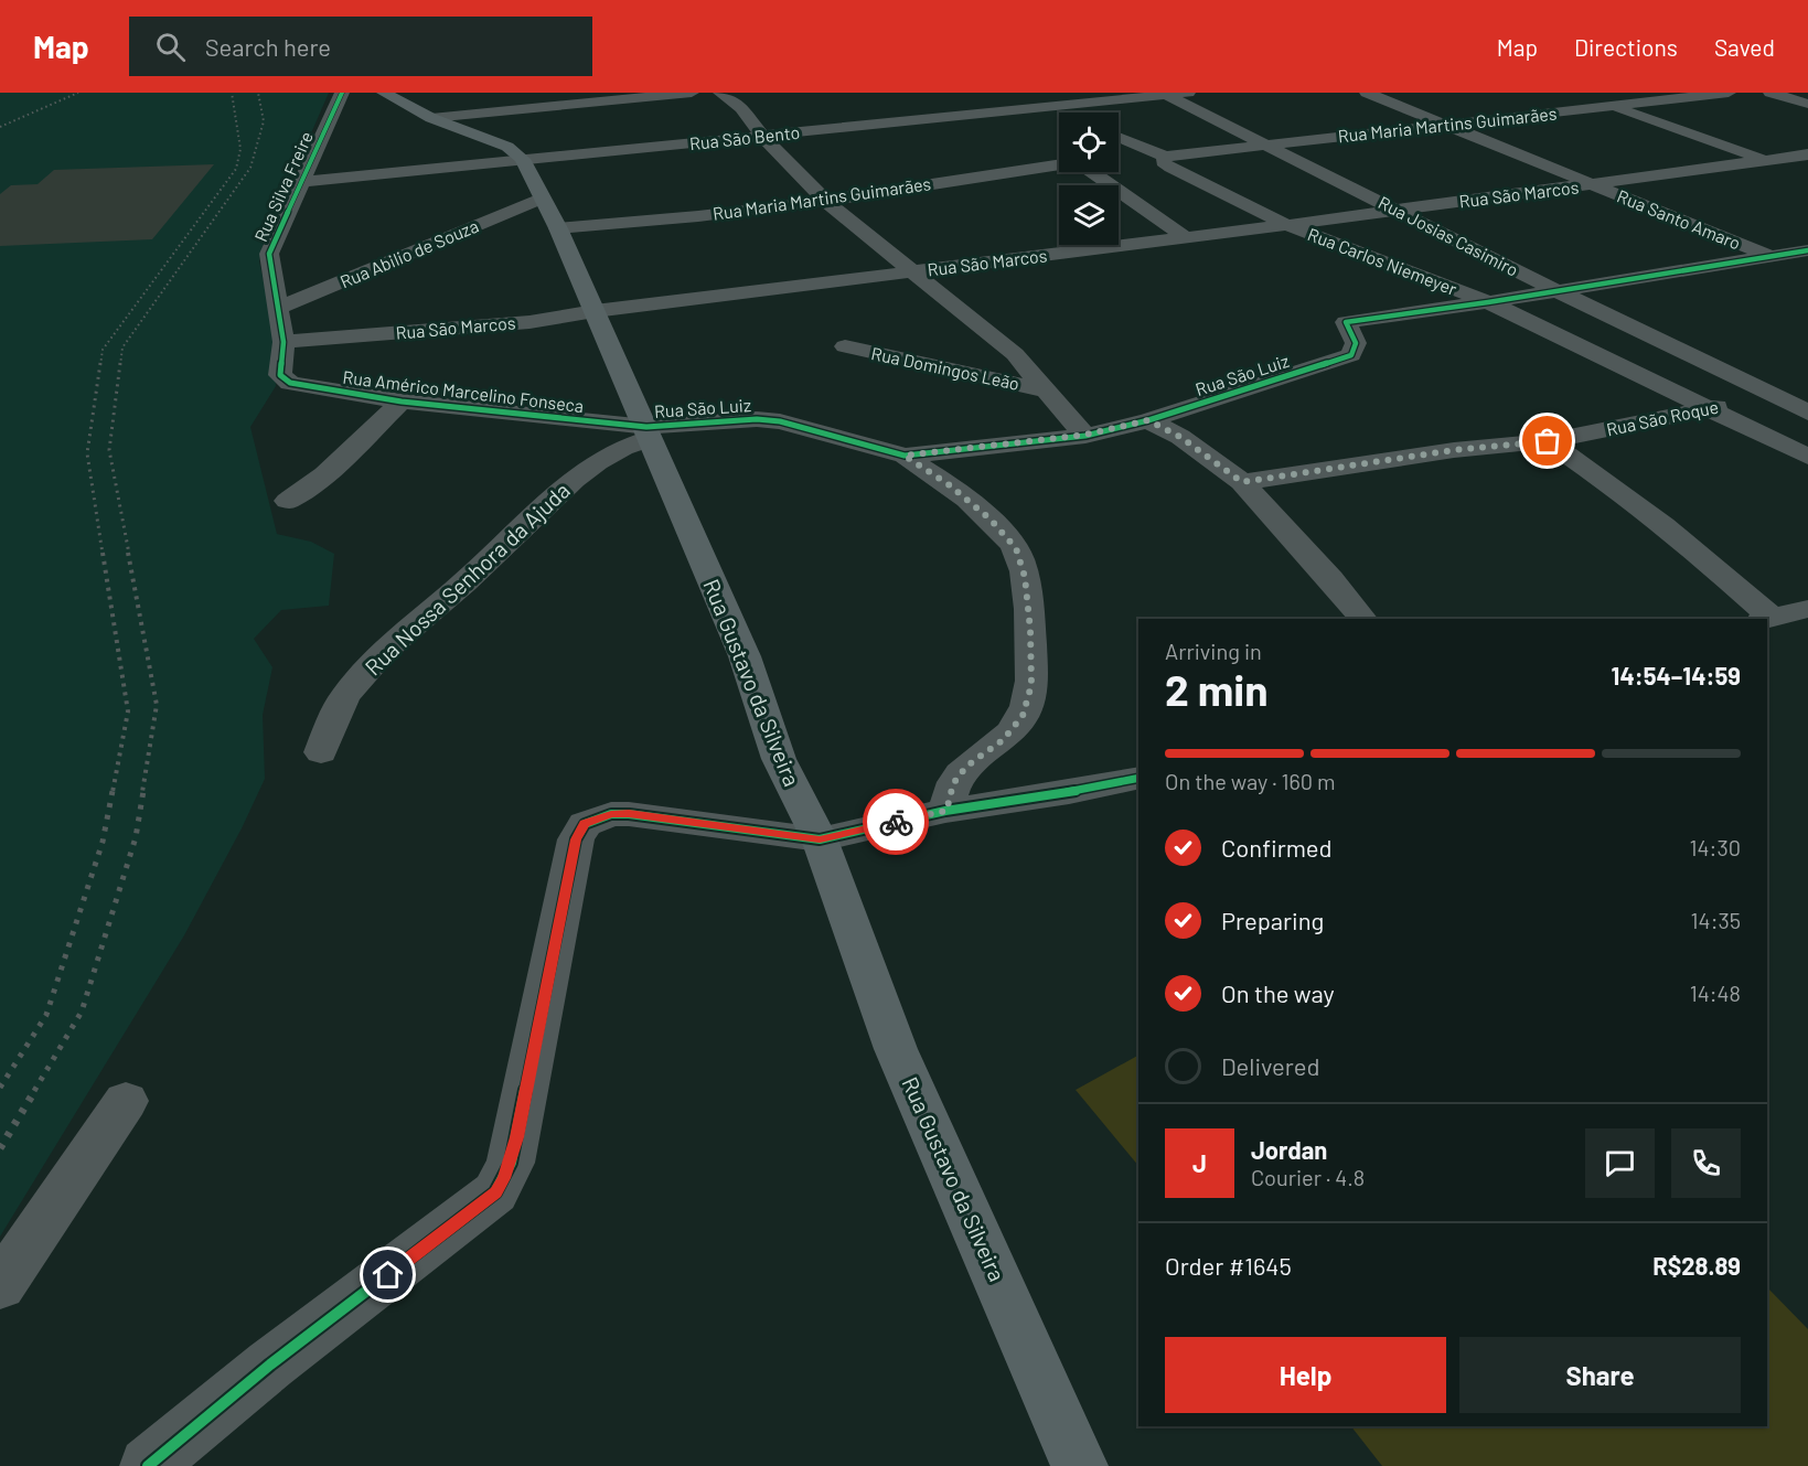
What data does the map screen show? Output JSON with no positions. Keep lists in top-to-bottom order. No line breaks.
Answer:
{"streets":{"main road":["Rua Gustavo da Silveira"],"street":["Rua Maria Martins Guimarães","Rua São Bento","Rua Silva Freire","Rua São Marcos","Rua Santo Amaro","Rua Josias Casimiro","Rua Abilio de Souza","Rua Carlos Niemeyer","Rua Domingos Leão","Rua São Luiz","Rua Américo Marcelino Fonseca","Rua São Roque","Rua Nossa Senhora da Ajuda"]},"crossings":[["Rua Maria Martins Guimarães","Rua Santo Amaro"],["Rua Maria Martins Guimarães","Rua Josias Casimiro"],["Rua Maria Martins Guimarães","Rua Abilio de Souza"],["Rua Maria Martins Guimarães","Rua Carlos Niemeyer"],["Rua Maria Martins Guimarães","Rua Gustavo da Silveira"],["Rua São Bento","Rua Silva Freire"],["Rua São Bento","Rua Josias Casimiro"],["Rua São Bento","Rua Gustavo da Silveira"],["Rua Silva Freire","Rua São Marcos"],["Rua Silva Freire","Rua Abilio de Souza"],["Rua Silva Freire","Rua Américo Marcelino Fonseca"],["Rua São Marcos","Rua Santo Amaro"],["Rua São Marcos","Rua Josias Casimiro"],["Rua São Marcos","Rua Carlos Niemeyer"],["Rua São Marcos","Rua Gustavo da Silveira"],["Rua Santo Amaro","Rua São Luiz"],["Rua Josias Casimiro","Rua São Luiz"],["Rua Josias Casimiro","Rua São Roque"],["Rua Abilio de Souza","Rua Gustavo da Silveira"],["Rua Carlos Niemeyer","Rua São Luiz"],["Rua Carlos Niemeyer","Rua São Roque"],["Rua São Luiz","Rua Américo Marcelino Fonseca"],["Rua São Luiz","Rua Nossa Senhora da Ajuda"],["Rua São Luiz","Rua Gustavo da Silveira"],["Rua Américo Marcelino Fonseca","Rua Nossa Senhora da Ajuda"],["Rua Américo Marcelino Fonseca","Rua Gustavo da Silveira"],["Rua Nossa Senhora da Ajuda","Rua Gustavo da Silveira"]],"page":{"header":"Map","search":"Search here","nav":["Map","Directions","Saved"],"heading":["2 min","Arriving in","14:54–14:59"],"panel":["Jordan","Courier · 4.8","Order #1645","R$28.89"],"bar":"On the way · 160 m","list":[["Confirmed","14:30"],["Preparing","14:35"],["On the way","14:48"],"Delivered"],"round":"J","buttons":["Help","Share"]}}
